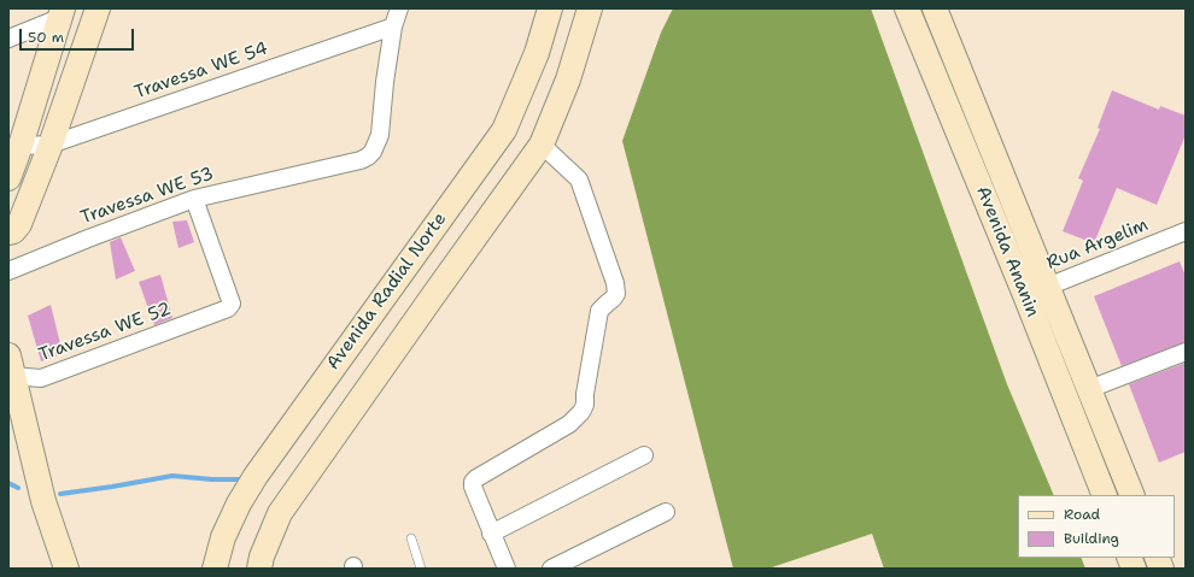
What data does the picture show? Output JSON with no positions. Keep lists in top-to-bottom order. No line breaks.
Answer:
{"streets":{"main road":["Avenida Ananin","Avenida Radial Norte"],"street":["Travessa WE 54","Travessa WE 53","Rua Argelim","Travessa WE 52"]},"crossings":[["Travessa WE 54","Travessa WE 53"],["Travessa WE 53","Travessa WE 52"],["Rua Argelim","Avenida Ananin"]],"legend":["Road","Building"],"scale_bar":"50 m"}
